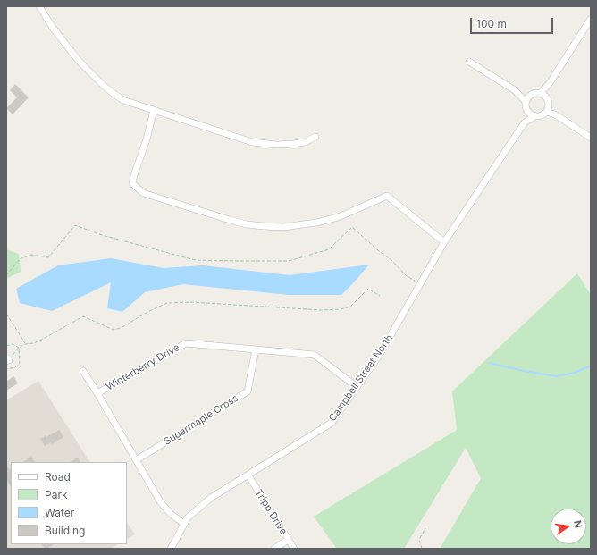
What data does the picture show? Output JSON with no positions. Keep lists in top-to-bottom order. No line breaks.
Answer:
{"streets":{"street":["Winterberry Drive","Campbell Street North","Sugarmaple Cross","Tripp Drive"]},"crossings":[["Winterberry Drive","Campbell Street North"],["Winterberry Drive","Sugarmaple Cross"],["Campbell Street North","Tripp Drive"]],"legend":["Road","Park","Water","Building"],"scale_bar":"100 m","north":"right"}
